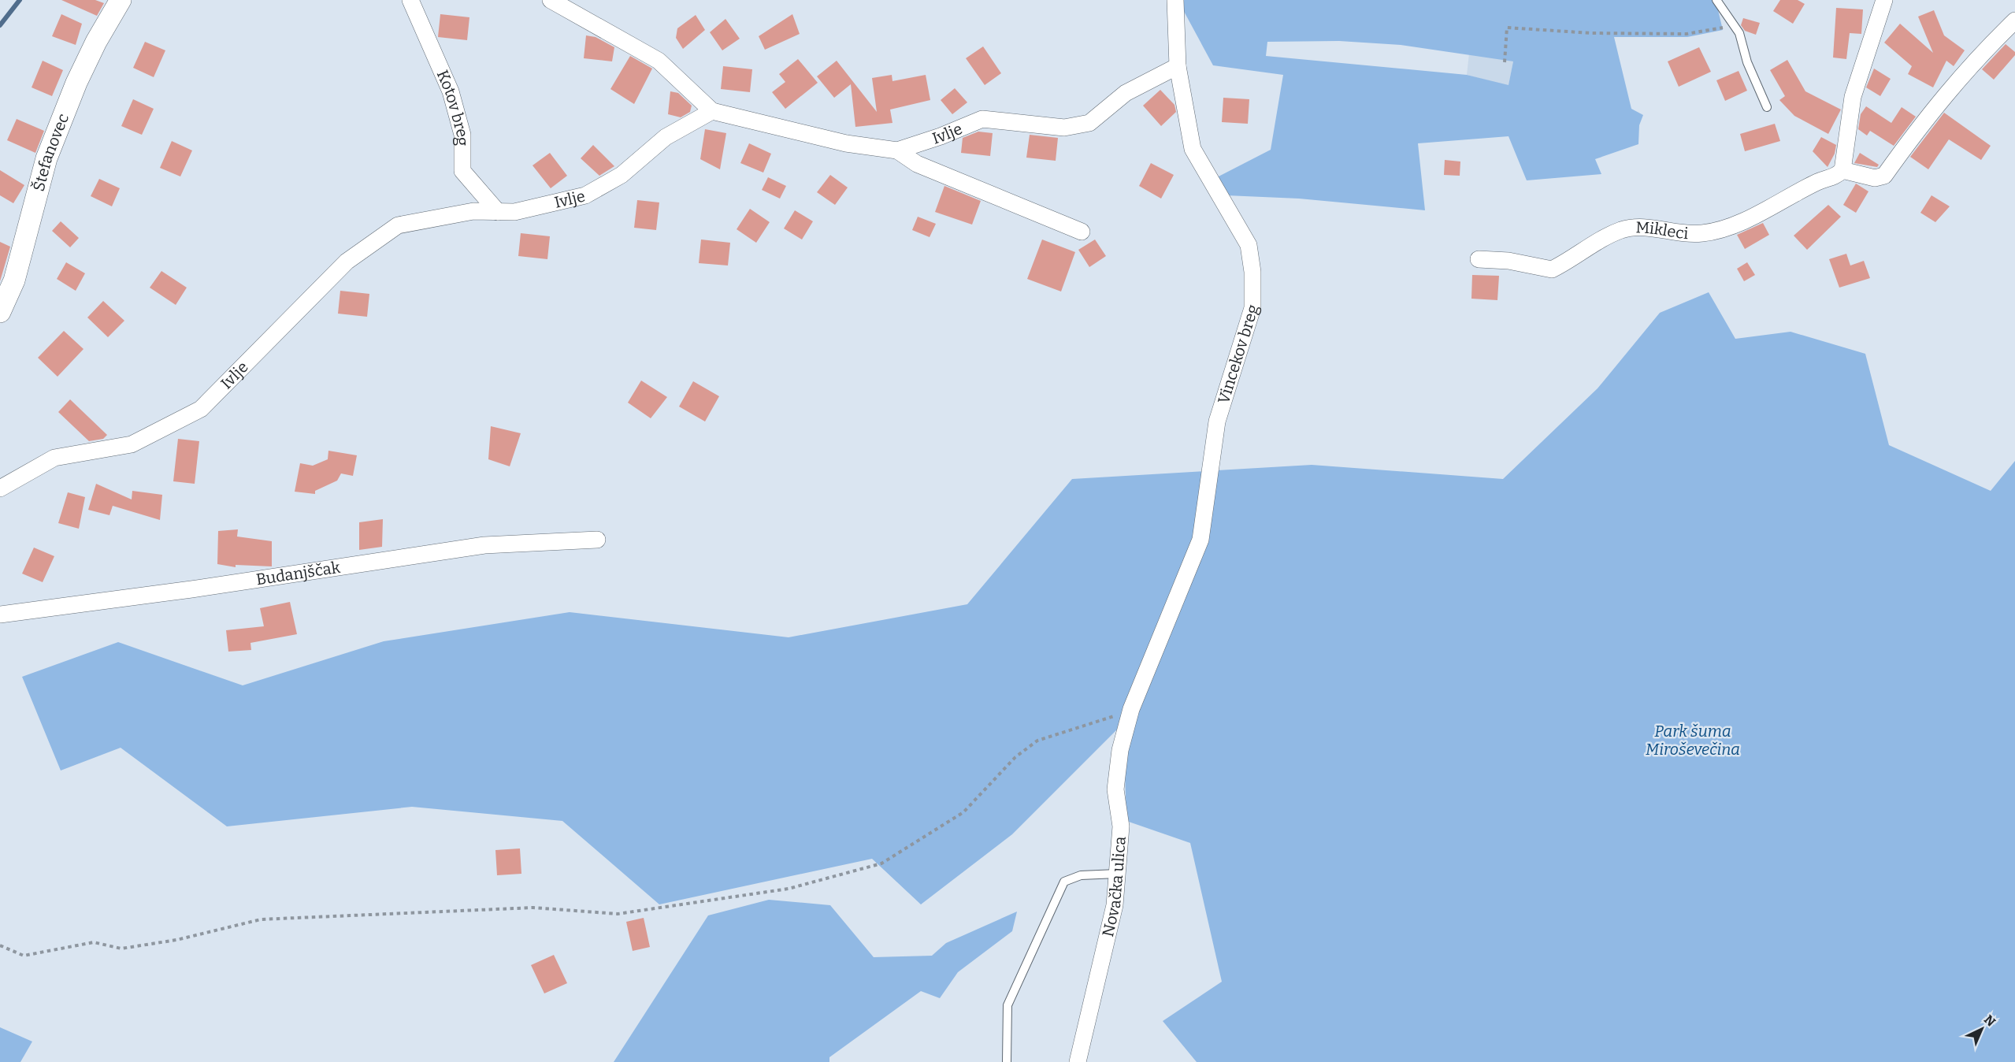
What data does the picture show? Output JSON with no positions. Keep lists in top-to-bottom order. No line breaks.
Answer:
{"streets":{"street":["Kotov breg","Ivlje","Štefanovec","Mikleci","Vincekov breg","Budanjščak","Novačka ulica"]},"crossings":[["Kotov breg","Ivlje"],["Ivlje","Vincekov breg"],["Vincekov breg","Novačka ulica"]],"parks":["Park šuma Miroševečina"],"north":"top right"}
